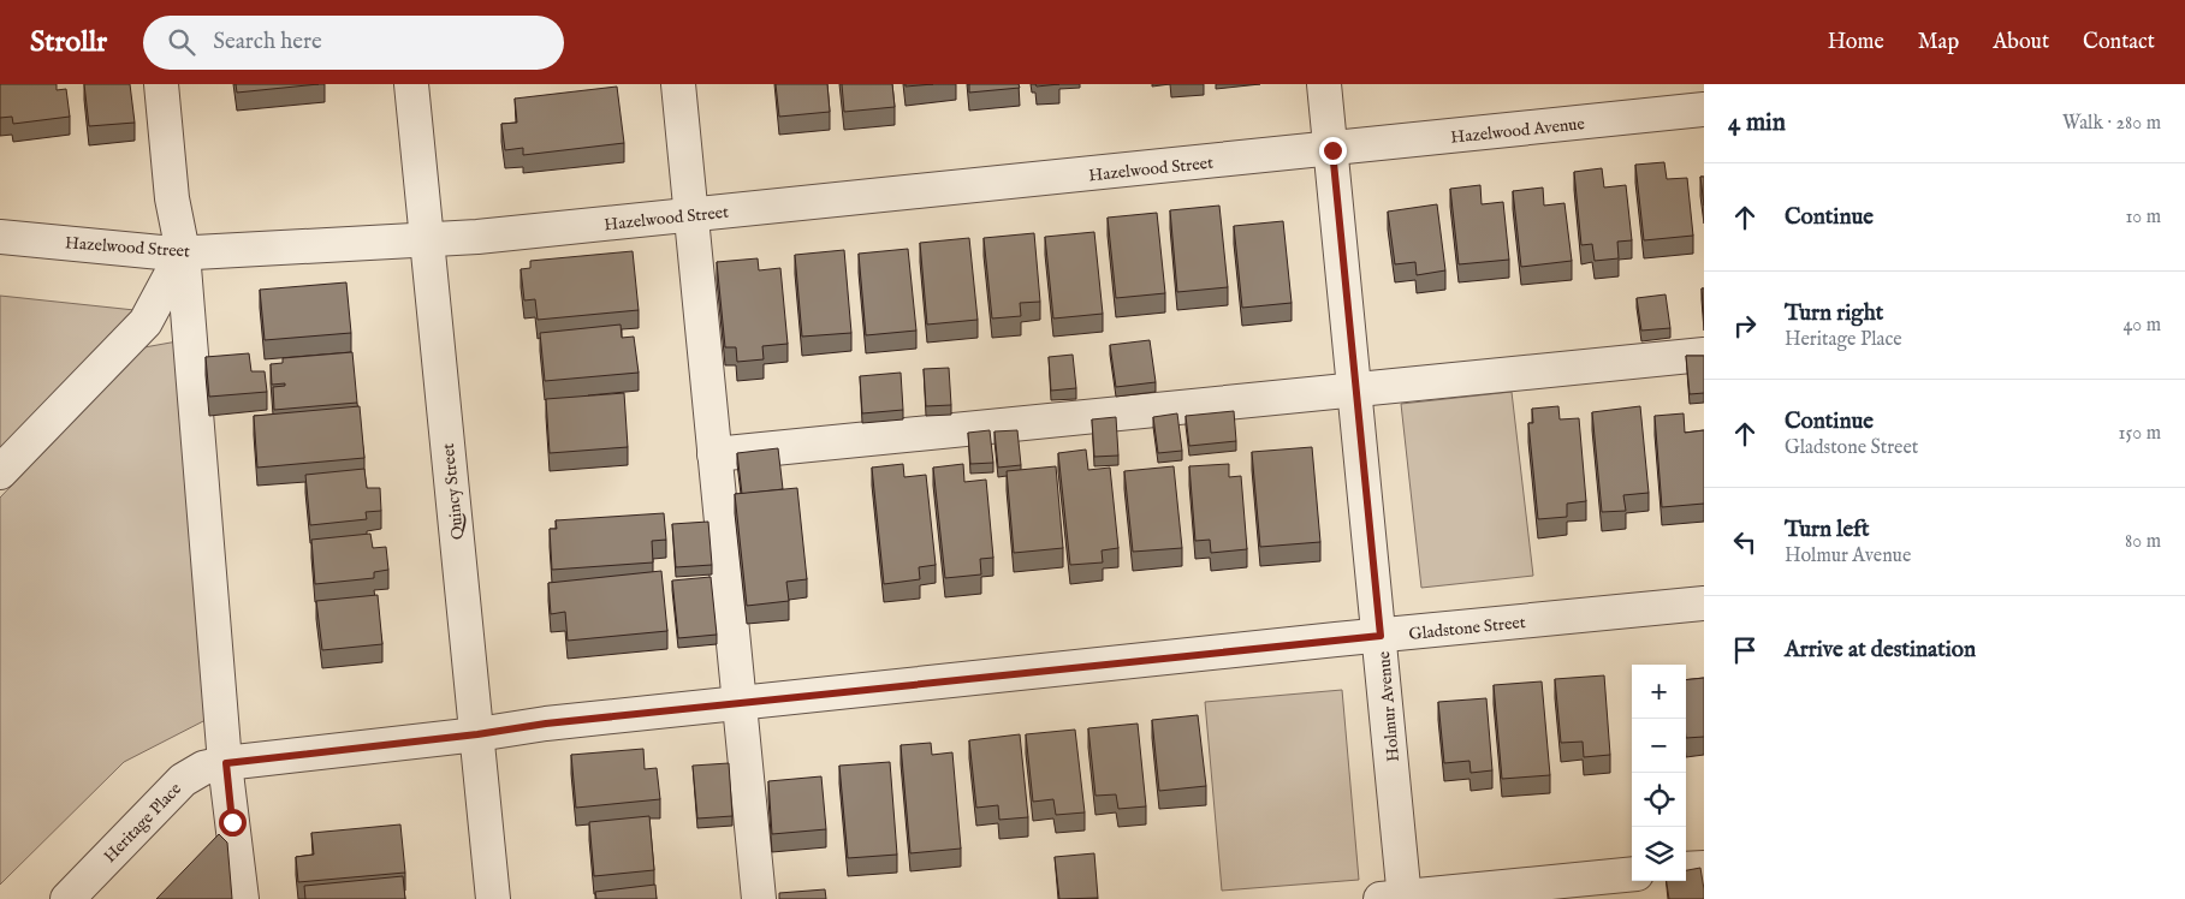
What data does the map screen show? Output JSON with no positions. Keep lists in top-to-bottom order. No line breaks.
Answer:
{"streets":{"street":["Hazelwood Avenue","Hazelwood Street","Quincy Street","Gladstone Street","Holmur Avenue","Heritage Place"]},"crossings":[["Hazelwood Avenue","Hazelwood Street"],["Hazelwood Avenue","Holmur Avenue"],["Hazelwood Street","Quincy Street"],["Hazelwood Street","Holmur Avenue"],["Quincy Street","Gladstone Street"],["Quincy Street","Heritage Place"],["Gladstone Street","Holmur Avenue"],["Gladstone Street","Heritage Place"]],"page":{"header":"Strollr","search":"Search here","nav":["Home","Map","About","Contact"],"heading":["4 min","Walk · 280 m"],"list":[["Continue","10 m"],["Turn right","Heritage Place","40 m"],["Continue","Gladstone Street","150 m"],["Turn left","Holmur Avenue","80 m"],"Arrive at destination"],"map_buttons":["+","−"]}}
